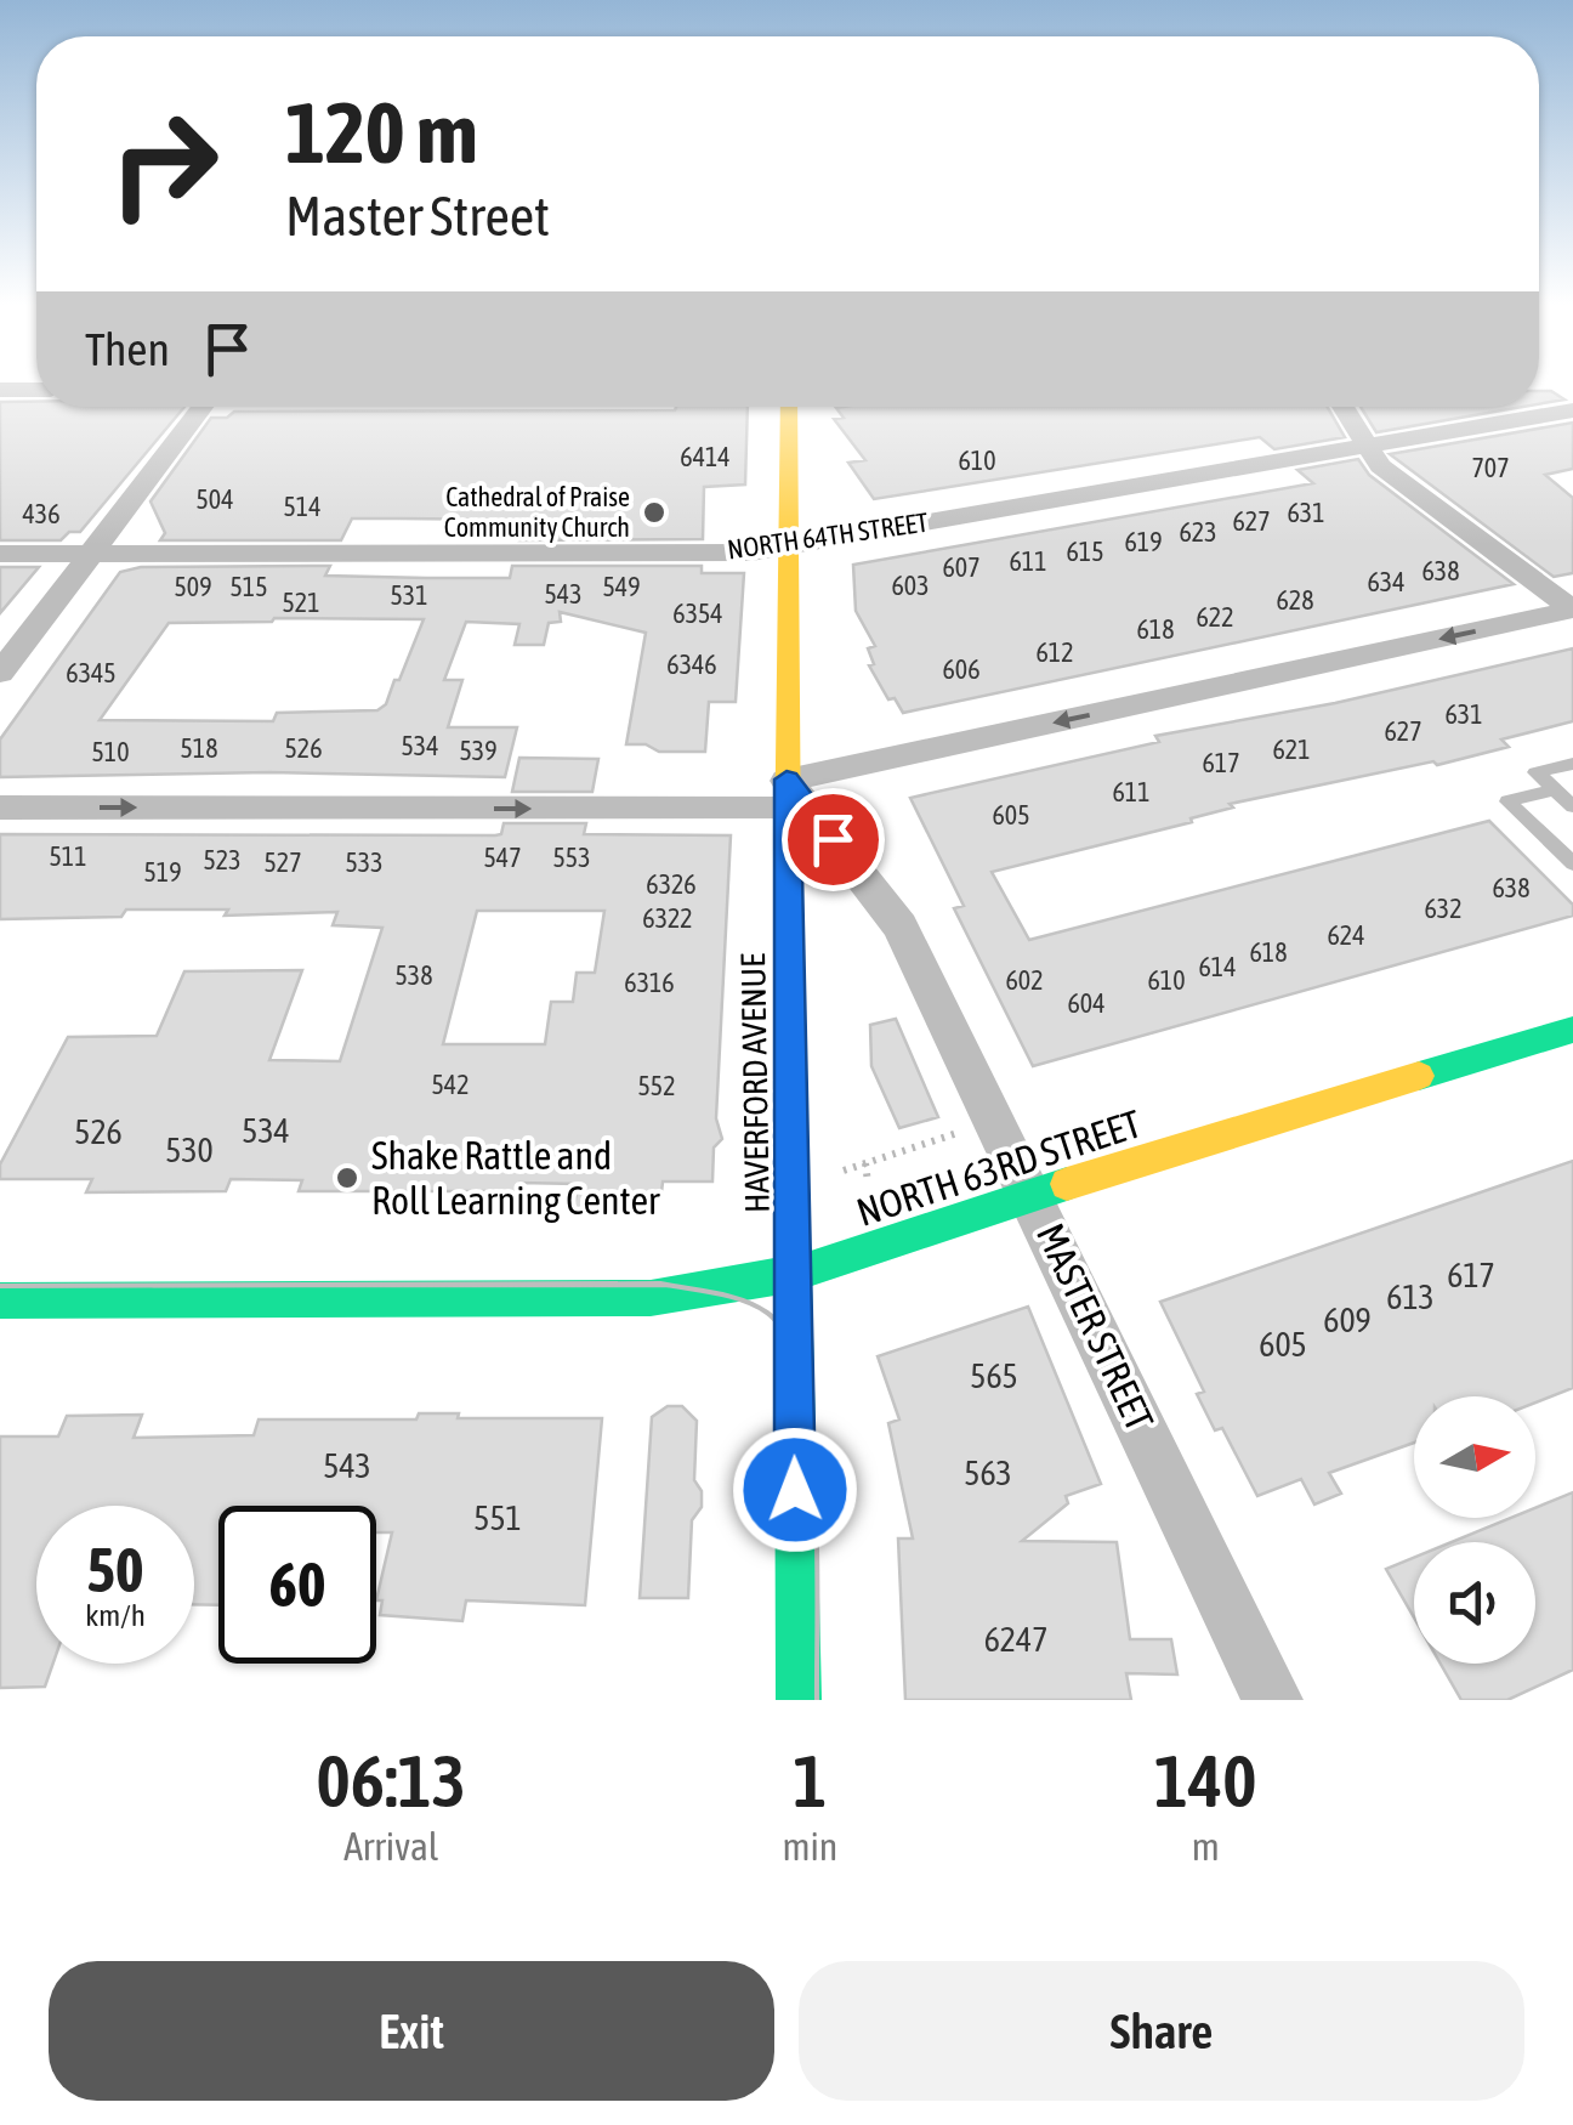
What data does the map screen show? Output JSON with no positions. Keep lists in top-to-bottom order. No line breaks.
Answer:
{"streets":{"main road":["HAVERFORD AVENUE","NORTH 63RD STREET"],"street":["NORTH 64TH STREET","MASTER STREET"]},"crossings":[["NORTH 64TH STREET","HAVERFORD AVENUE"],["HAVERFORD AVENUE","NORTH 63RD STREET"],["HAVERFORD AVENUE","MASTER STREET"],["NORTH 63RD STREET","MASTER STREET"]],"places":["Cathedral of Praise Community Church","Shake Rattle and Roll Learning Center"],"house_numbers":["6414","610","707","504","514","631","436","627","623","619","615","611","607","638","634","603","509","515","549","543","531","628","521","6354","622","618","612","6346","606","6345","631","627","534","518","526","621","539","510","617","611","605","511","547","553","523","527","533","519","6326","638","632","6322","624","618","614","538","602","610","6316","604","542","552","534","526","530","617","613","609","605","565","543","563","551","6247"],"north":"right","page":{"turn":["120 m","Master Street"],"then":"Then","speed":"50 km/h","limit":"60","eta":["06:13","Arrival","1","min","140","m"],"buttons":["Exit","Share"]}}
